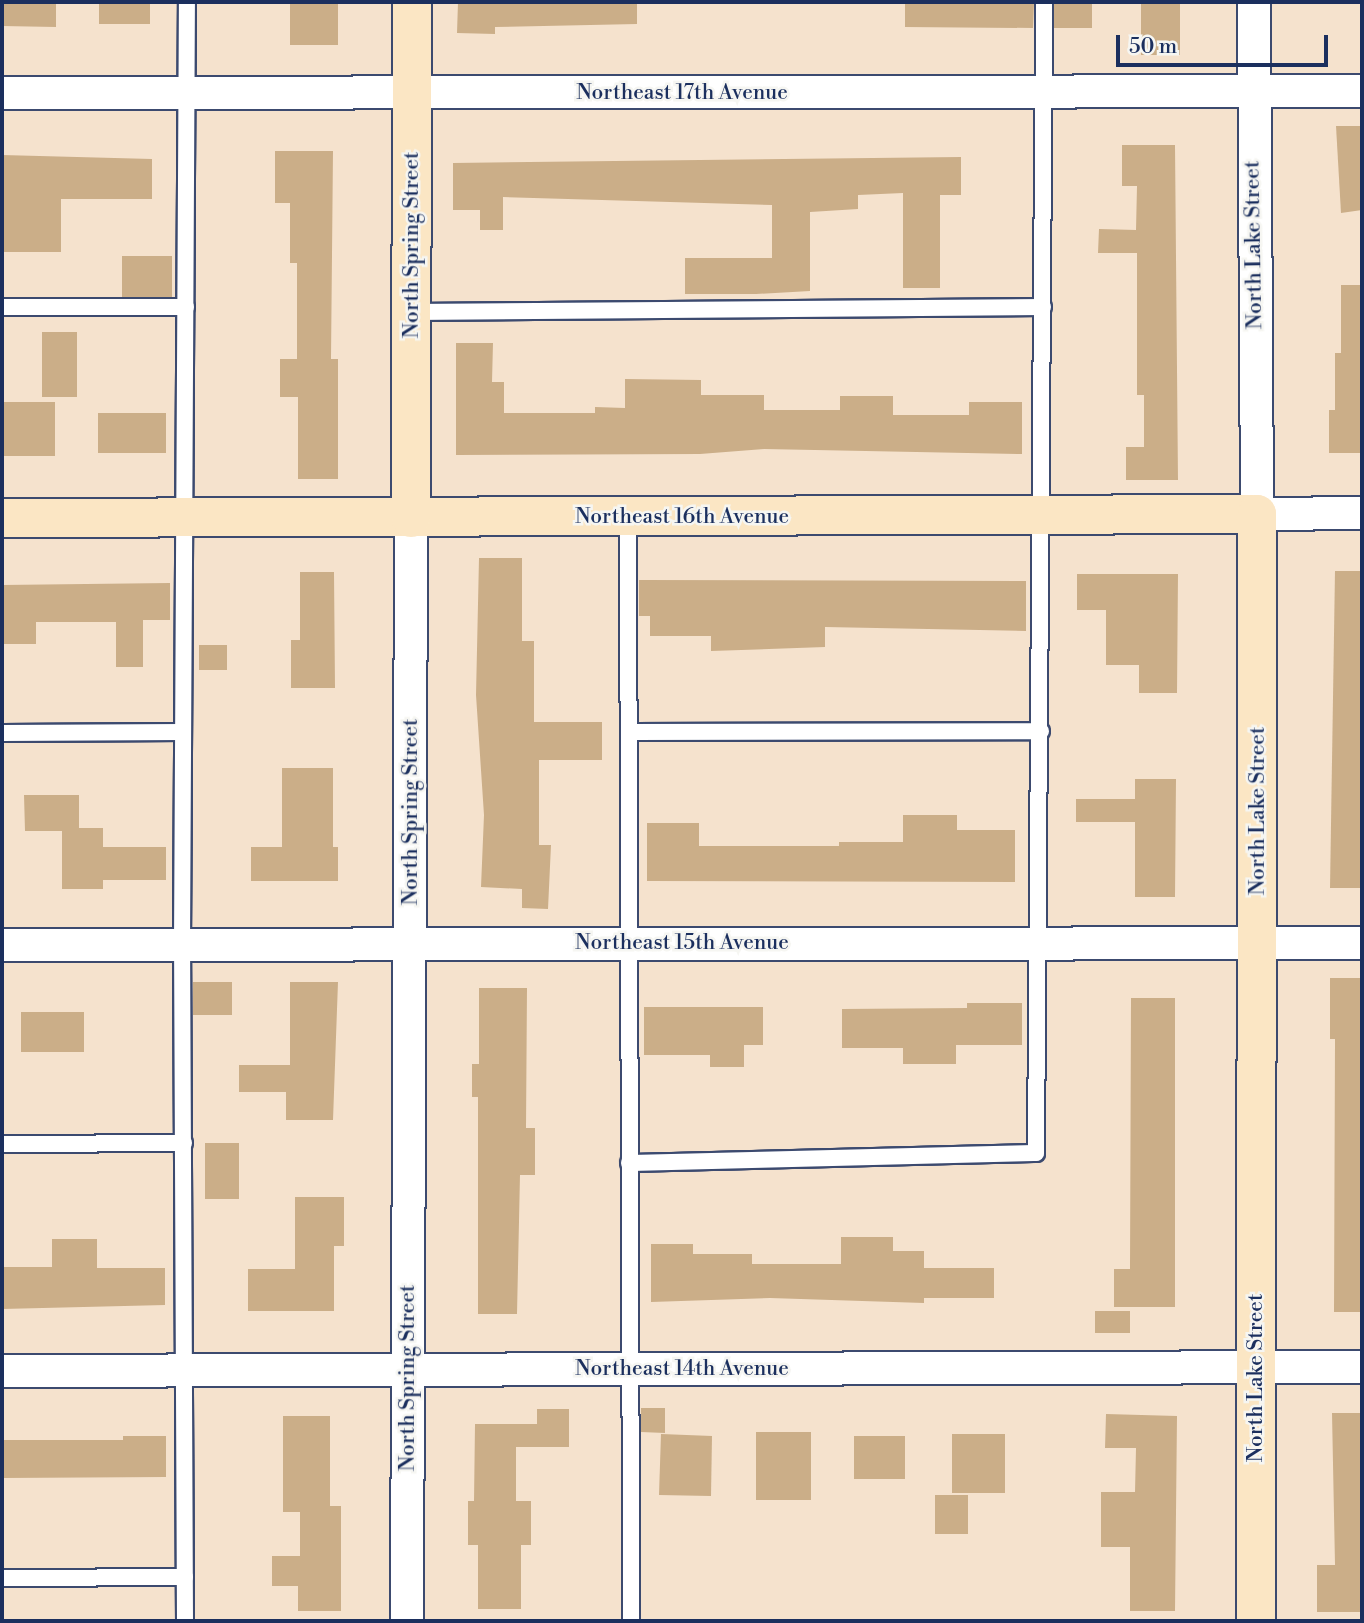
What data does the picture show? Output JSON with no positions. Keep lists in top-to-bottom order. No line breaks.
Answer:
{"streets":{"street":["Northeast 17th Avenue","North Spring Street","North Lake Street","Northeast 16th Avenue","Northeast 15th Avenue","Northeast 14th Avenue"]},"crossings":[["Northeast 17th Avenue","North Spring Street"],["Northeast 17th Avenue","North Lake Street"],["North Spring Street","Northeast 16th Avenue"],["North Spring Street","Northeast 15th Avenue"],["North Spring Street","Northeast 14th Avenue"],["North Lake Street","Northeast 16th Avenue"],["North Lake Street","Northeast 15th Avenue"],["North Lake Street","Northeast 14th Avenue"]],"scale_bar":"50 m"}
